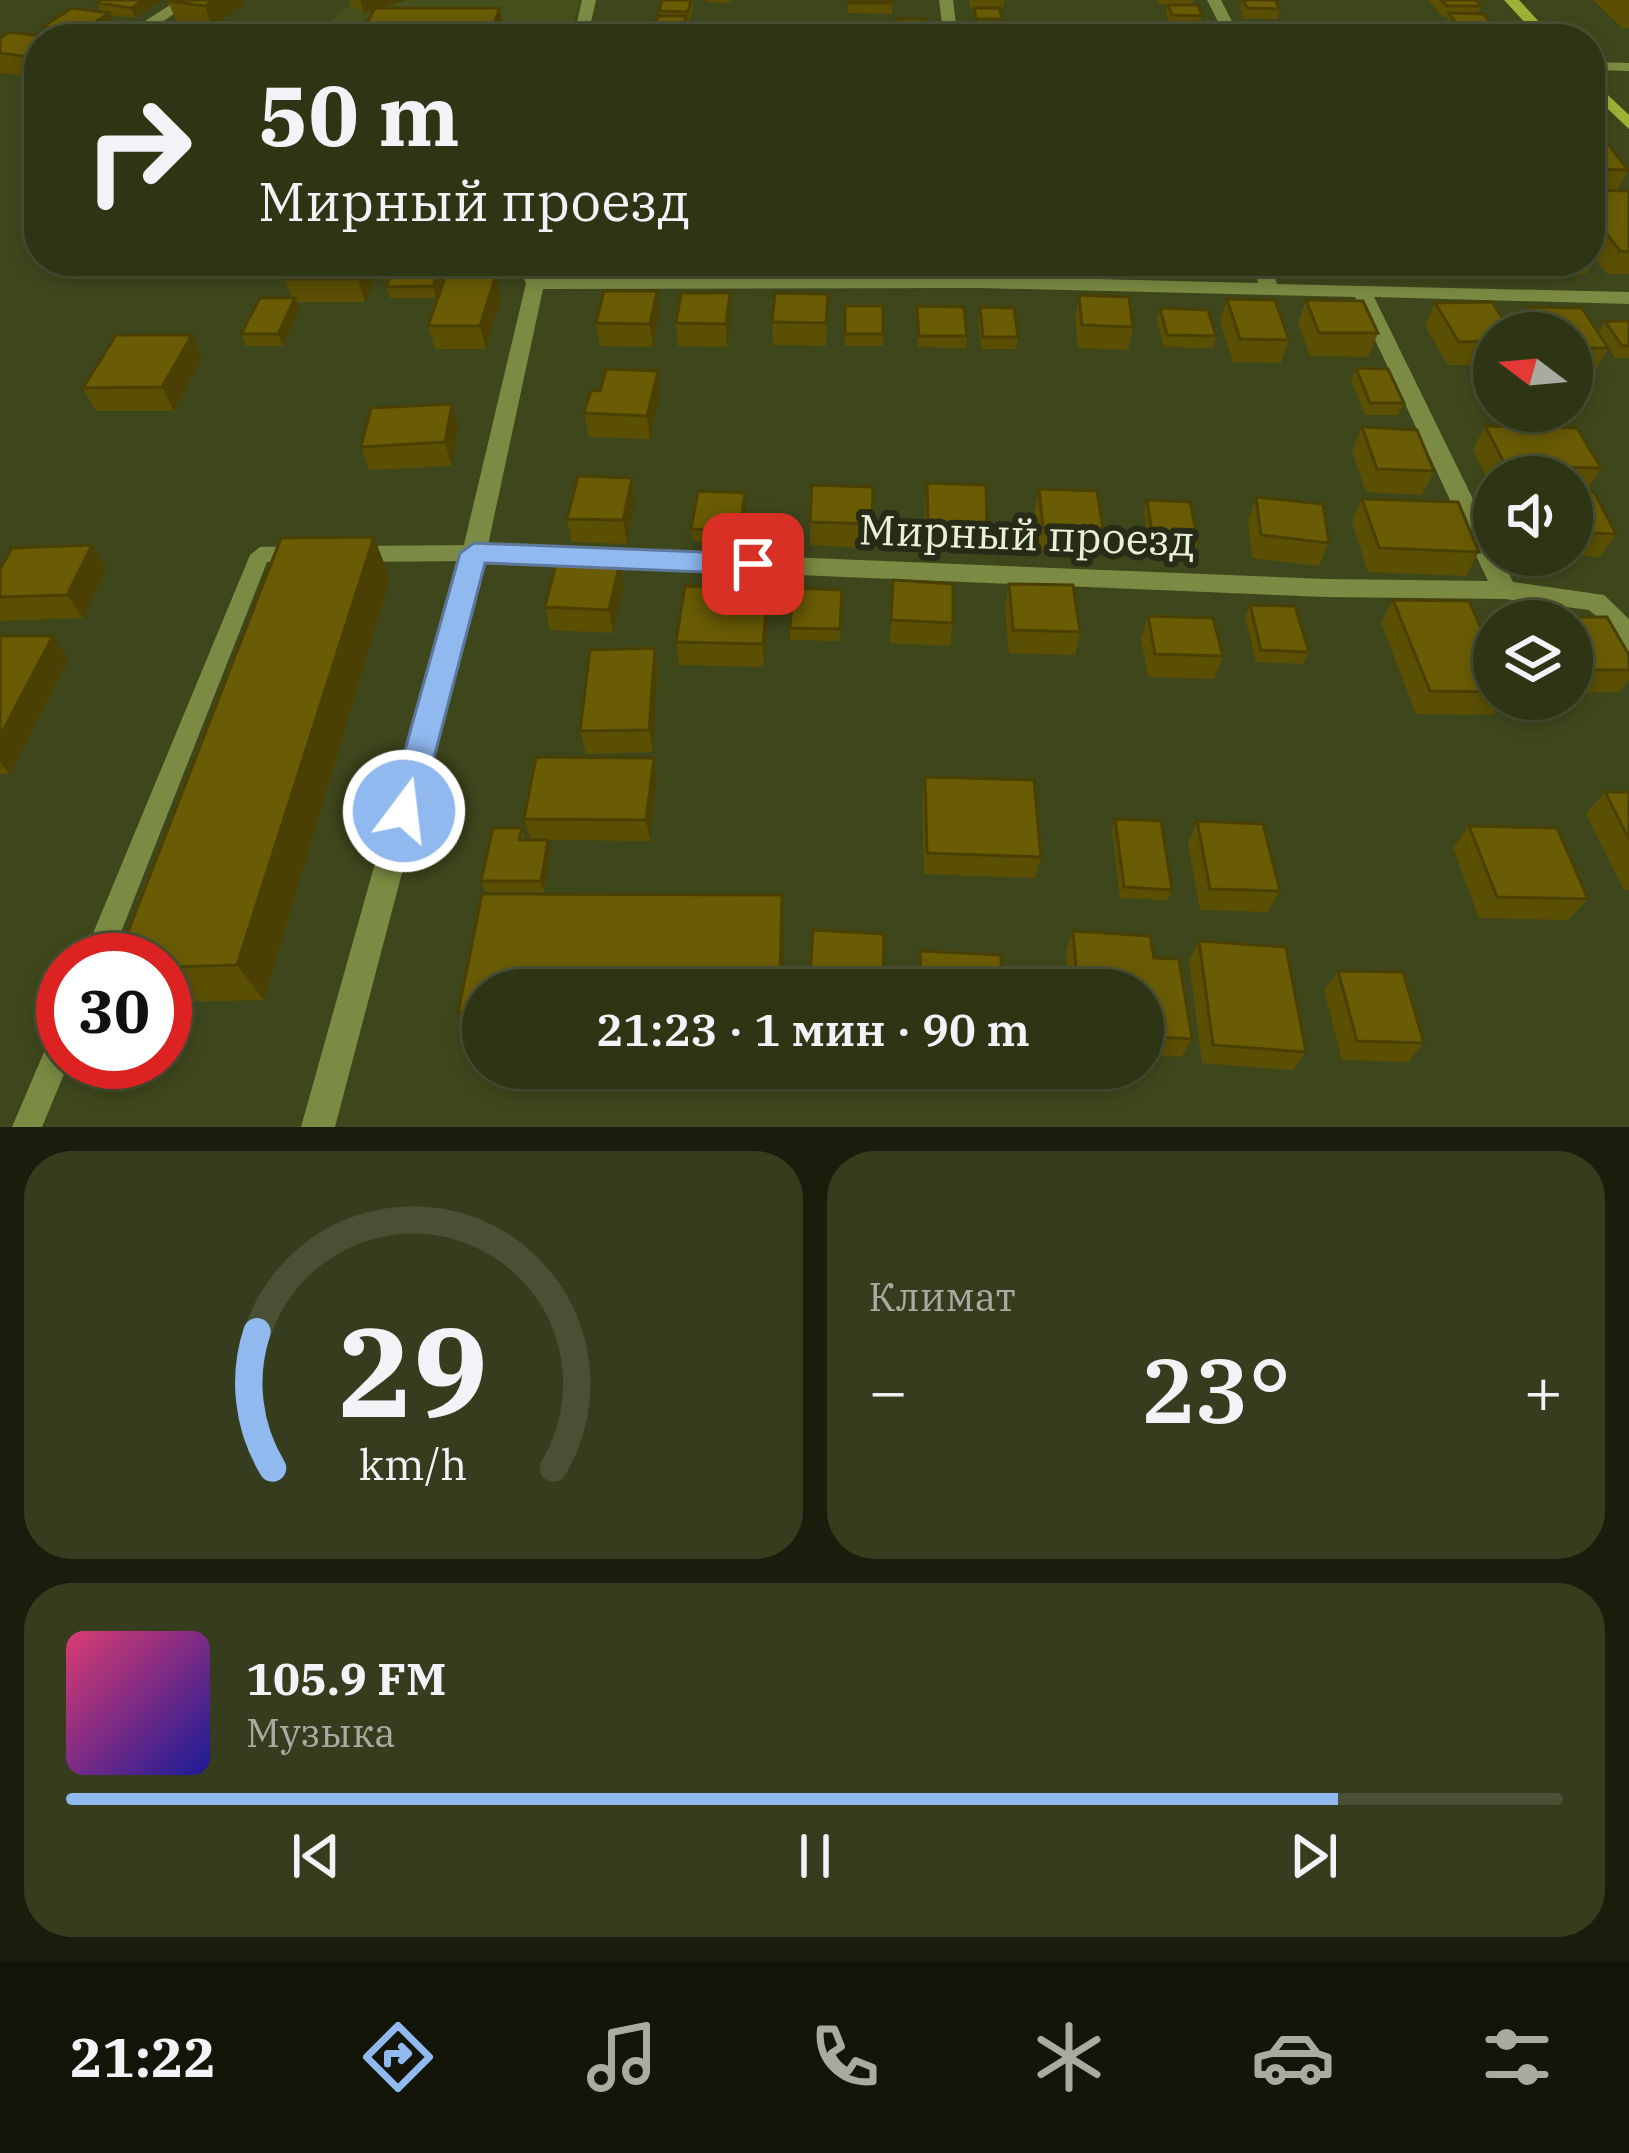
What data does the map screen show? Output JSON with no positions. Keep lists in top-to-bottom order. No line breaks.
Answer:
{"streets":{"street":["Мирный проезд"]},"north":"left","page":{"turn":["50 m","Мирный проезд"],"limit":"30","trip":"21:23 · 1 мин · 90 m","tile":"Климат","heat":["−","23°","+"],"song":["105.9 FM","Музыка"],"tabs":"21:22","gauge":["29","km/h"]}}
